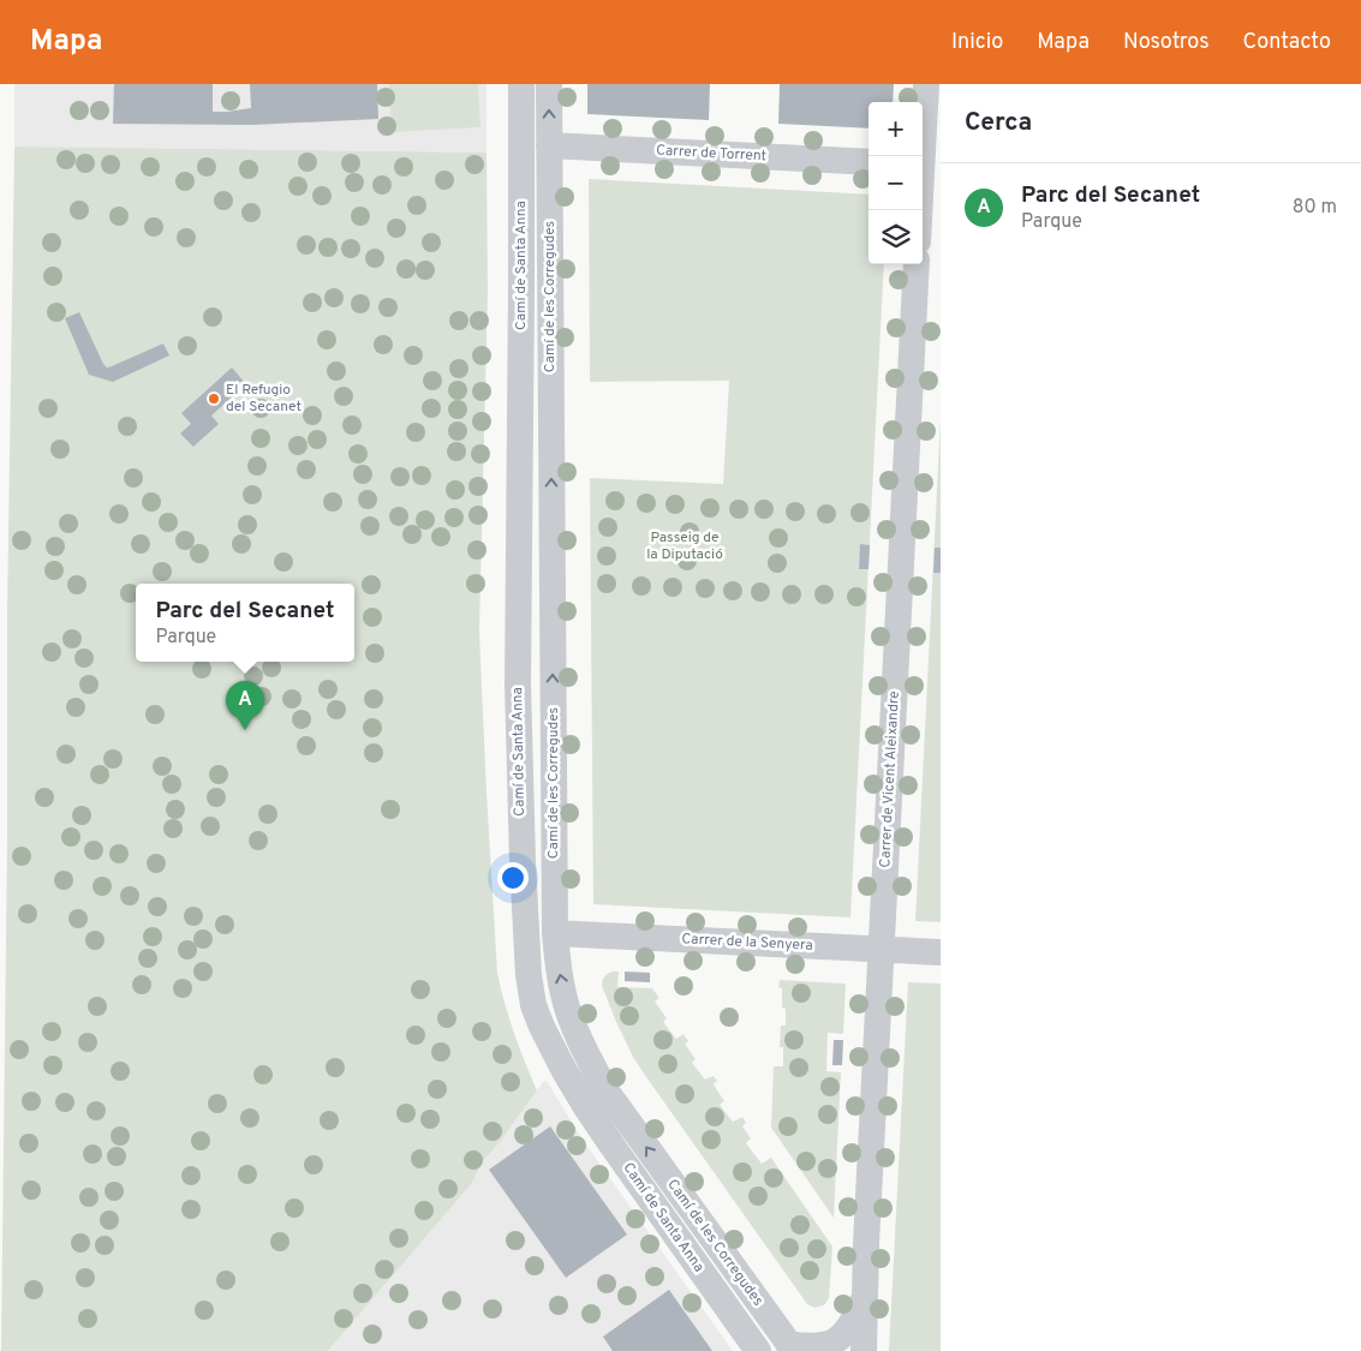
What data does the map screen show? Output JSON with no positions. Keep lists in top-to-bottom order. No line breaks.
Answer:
{"streets":{"street":["Carrer de Torrent","Camí de Santa Anna","Camí de les Corregudes","Carrer de Vicent Aleixandre","Carrer de la Senyera"]},"crossings":[["Carrer de Torrent","Camí de les Corregudes"],["Camí de les Corregudes","Carrer de Vicent Aleixandre"],["Camí de les Corregudes","Carrer de la Senyera"],["Carrer de Vicent Aleixandre","Carrer de la Senyera"]],"one_way":["Camí de les Corregudes"],"parks":["Passeig de la Diputació"],"places":["El Refugio del Secanet"],"page":{"header":"Mapa","nav":["Inicio","Mapa","Nosotros","Contacto"],"heading":"Cerca","map_buttons":["+","−"],"list":[{"mark":"A","name":"Parc del Secanet","note":"Parque","value":"80 m"}],"popup":["Parc del Secanet","Parque"],"pins":"A"}}
